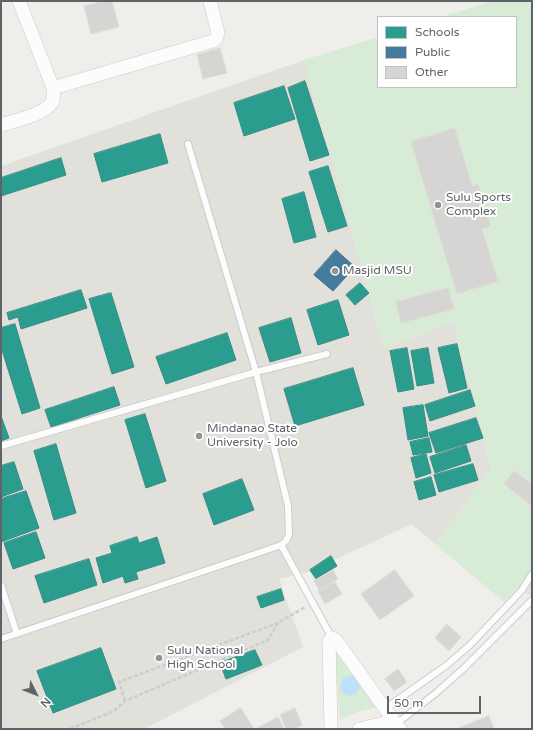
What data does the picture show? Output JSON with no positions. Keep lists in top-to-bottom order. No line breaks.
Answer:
{"places":["Sulu Sports Complex","Masjid MSU","Mindanao State University - Jolo","Sulu National High School"],"legend":["Schools","Public","Other"],"scale_bar":"50 m","north":"bottom right"}
